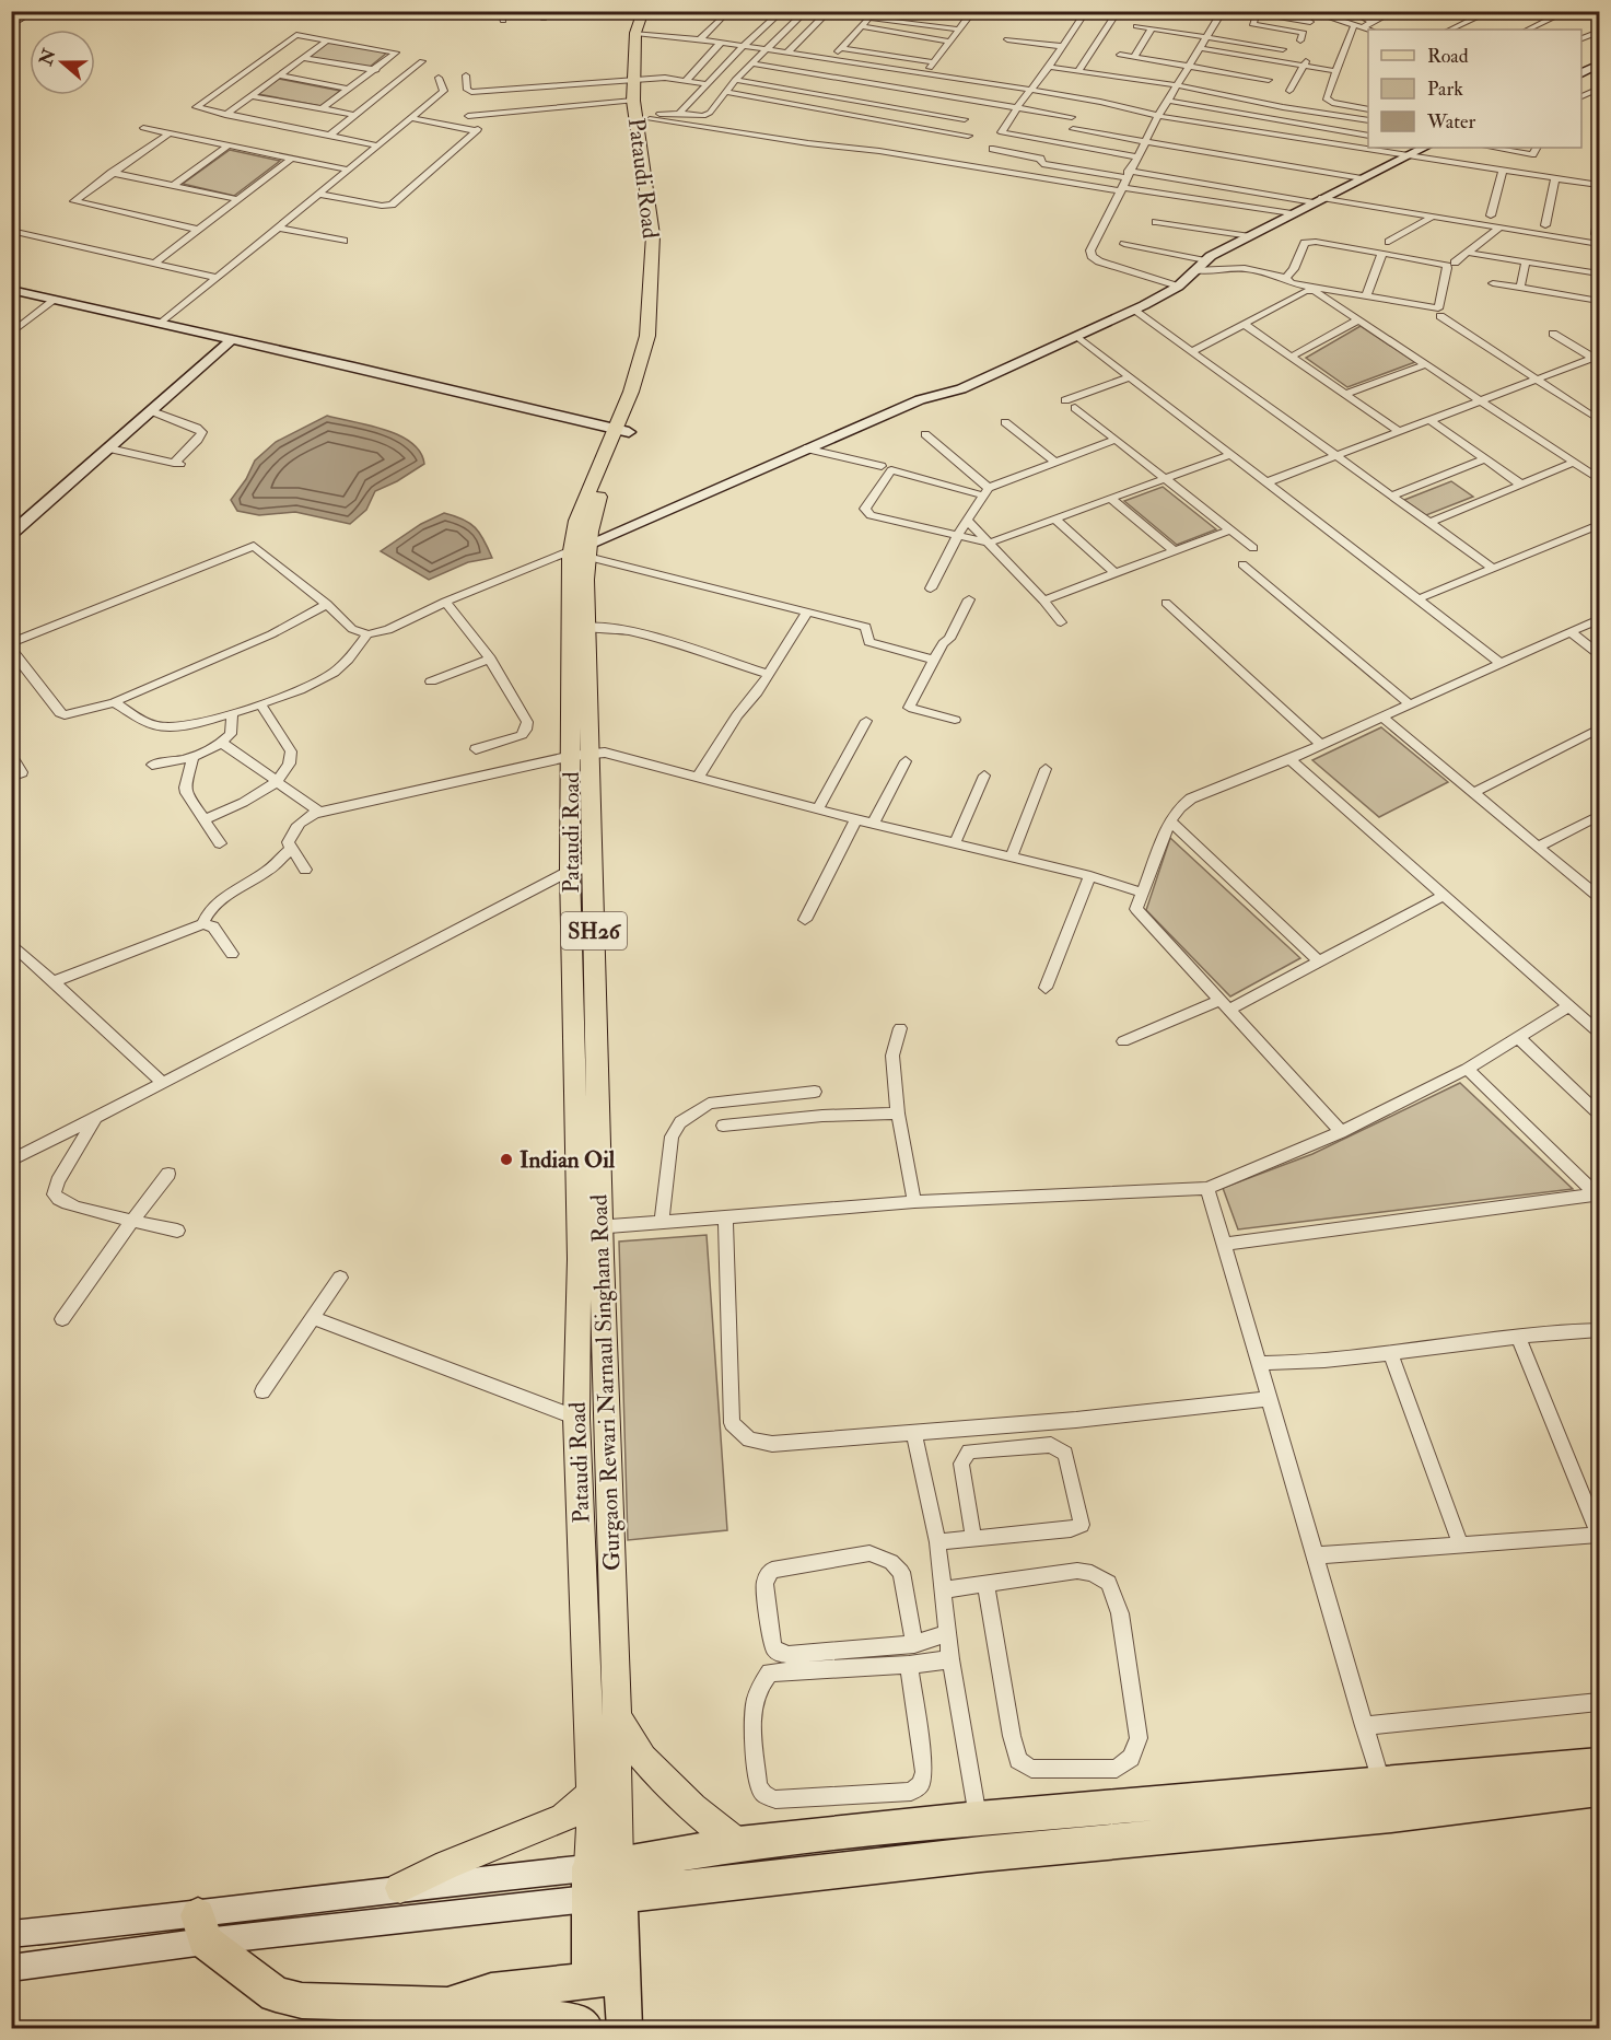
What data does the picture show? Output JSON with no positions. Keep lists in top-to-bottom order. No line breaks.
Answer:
{"streets":{"highway":["Gurgaon Rewari Narnaul Singhana Road"],"main road":["Pataudi Road","SH26"]},"crossings":[["Pataudi Road","Gurgaon Rewari Narnaul Singhana Road"],["SH26","Gurgaon Rewari Narnaul Singhana Road"]],"places":["Indian Oil"],"legend":["Road","Park","Water"],"north":"left"}
